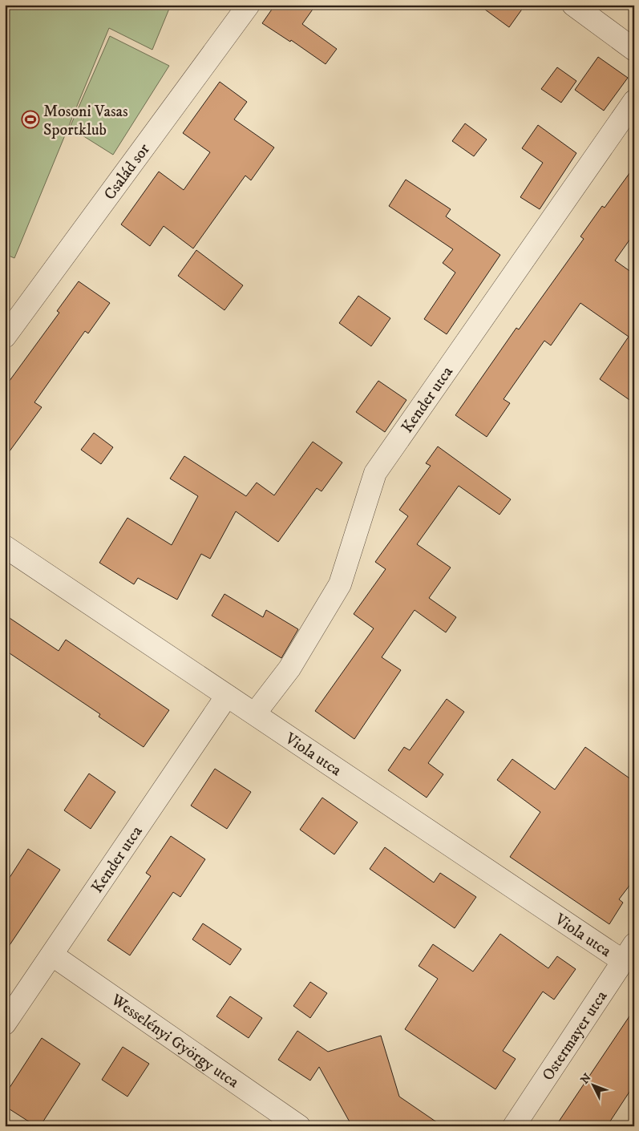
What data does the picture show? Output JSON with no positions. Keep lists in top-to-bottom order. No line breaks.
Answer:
{"streets":{"street":["Család sor","Kender utca","Viola utca","Ostermayer utca","Wesselényi György utca"]},"crossings":[["Kender utca","Viola utca"],["Kender utca","Wesselényi György utca"],["Viola utca","Ostermayer utca"]],"places":{"sports":["Mosoni Vasas Sportklub"]},"north":"top left"}
